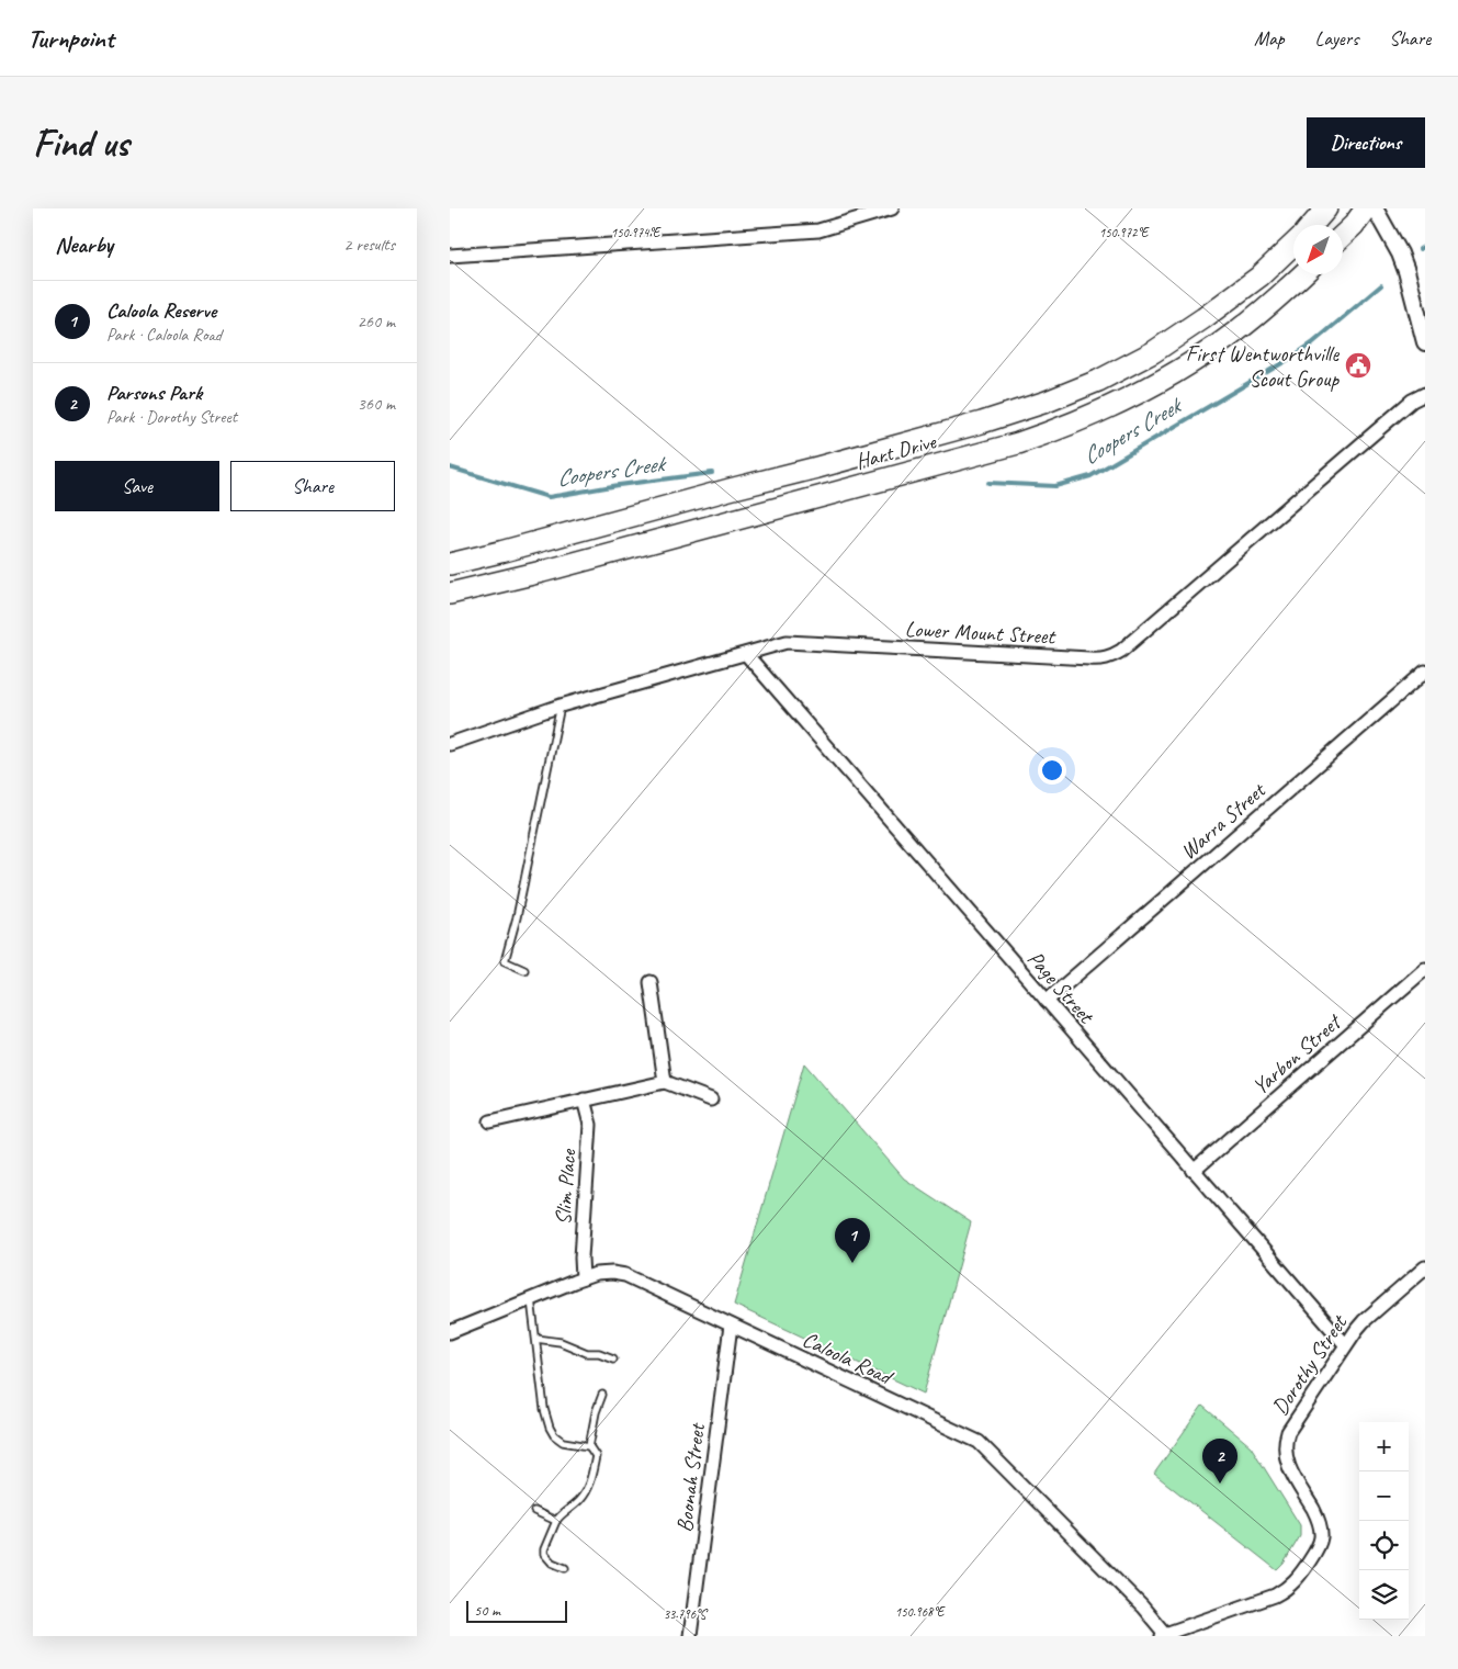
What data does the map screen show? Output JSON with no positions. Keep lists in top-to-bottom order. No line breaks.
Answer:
{"streets":{"highway":["Hart Drive"],"street":["Lower Mount Street","Warra Street","Page Street","Yarbon Street","Slim Place","Caloola Road","Dorothy Street","Boonah Street"]},"crossings":[["Lower Mount Street","Page Street"],["Warra Street","Page Street"],["Page Street","Yarbon Street"],["Page Street","Dorothy Street"],["Slim Place","Caloola Road"],["Caloola Road","Dorothy Street"],["Caloola Road","Boonah Street"]],"water":["Coopers Creek"],"places":{"public building":["First Wentworthville Scout Group"]},"scale_bar":"50 m","north":"bottom left","page":{"header":"Turnpoint","nav":["Map","Layers","Share"],"buttons":["Directions",["Save","Share"]],"title":"Find us","heading":["Nearby","2 results"],"list":[{"mark":"1","name":"Caloola Reserve","note":"Park · Caloola Road","value":"260 m"},{"mark":"2","name":"Parsons Park","note":"Park · Dorothy Street","value":"360 m"}],"pins":["1","2"],"map_buttons":["+","−"],"scale":"50 m"},"coordinates":["150.974°E","150.972°E","150.968°E","33.796°S"]}
